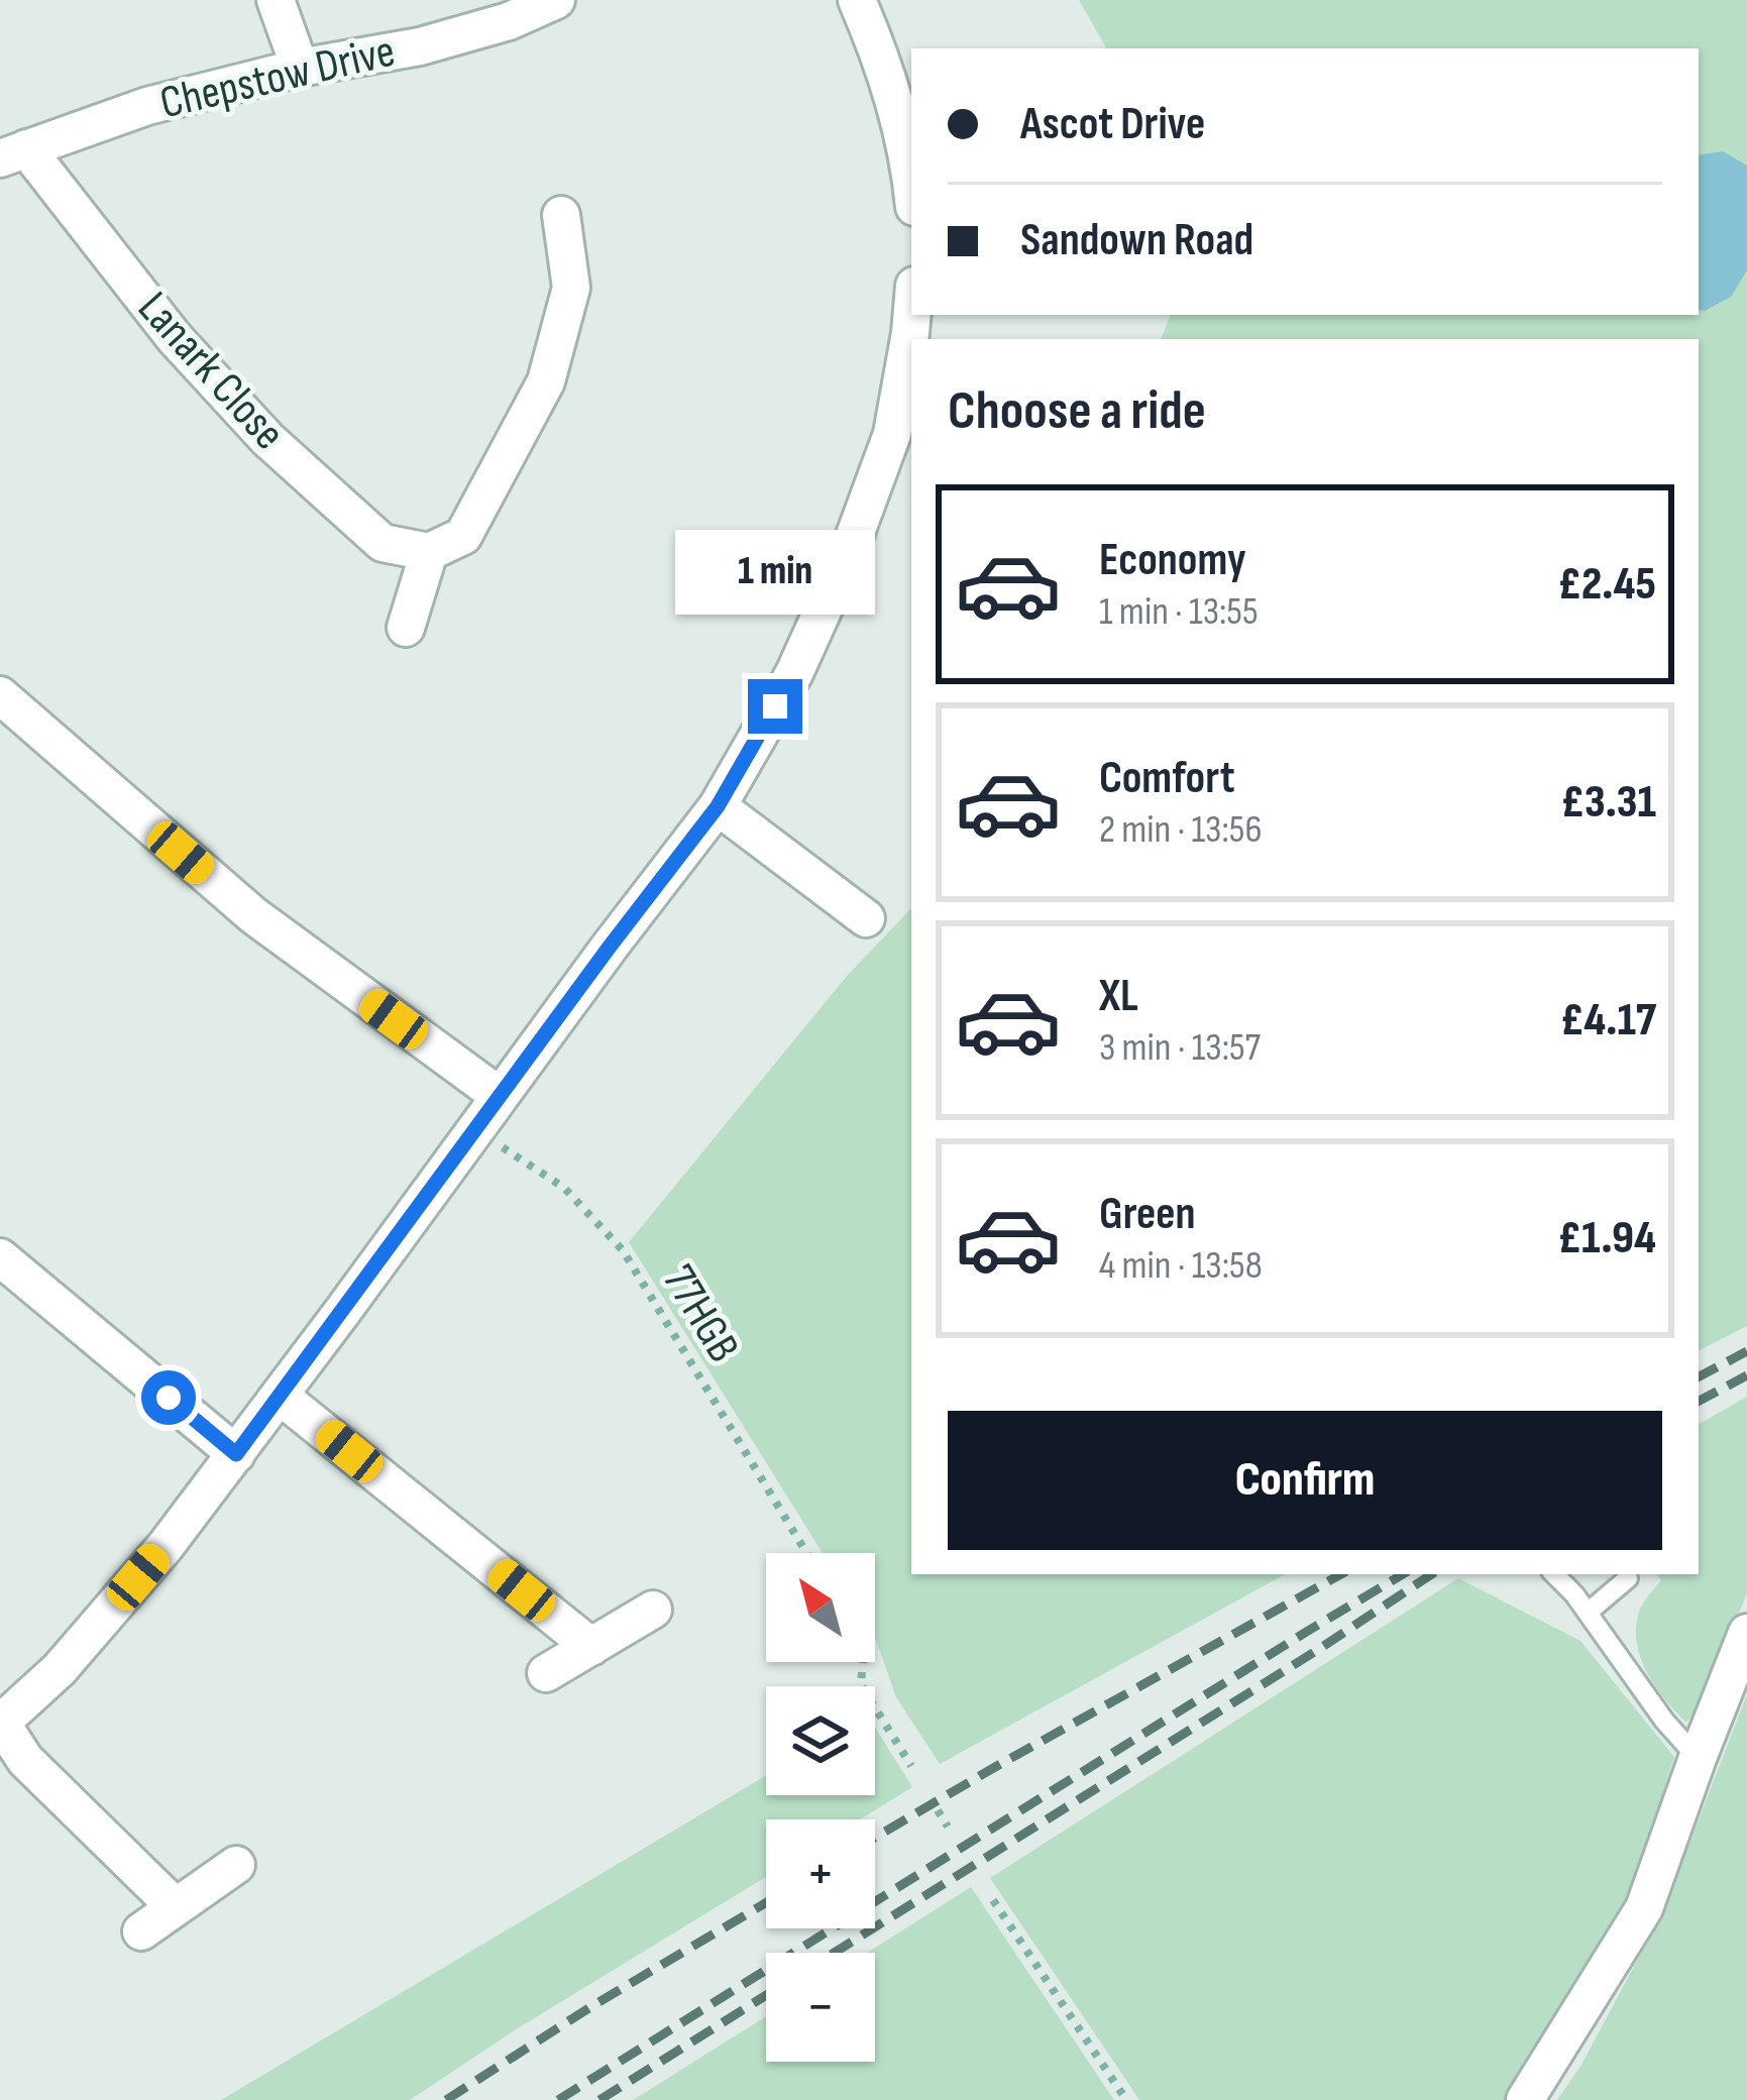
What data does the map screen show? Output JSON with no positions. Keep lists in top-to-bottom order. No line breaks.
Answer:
{"streets":{"street":["Chepstow Drive","Lanark Close"],"path":["77HGB"]},"crossings":[["Chepstow Drive","Lanark Close"]],"north":"top left","page":{"banner":["Ascot Drive","Sandown Road"],"heading":"Choose a ride","list":[{"name":"Economy","note":"1 min · 13:55","value":"£2.45"},{"name":"Comfort","note":"2 min · 13:56","value":"£3.31"},{"name":"XL","note":"3 min · 13:57","value":"£4.17"},{"name":"Green","note":"4 min · 13:58","value":"£1.94"}],"bubble":"1 min","buttons":"Confirm","map_buttons":["+","−"]}}
